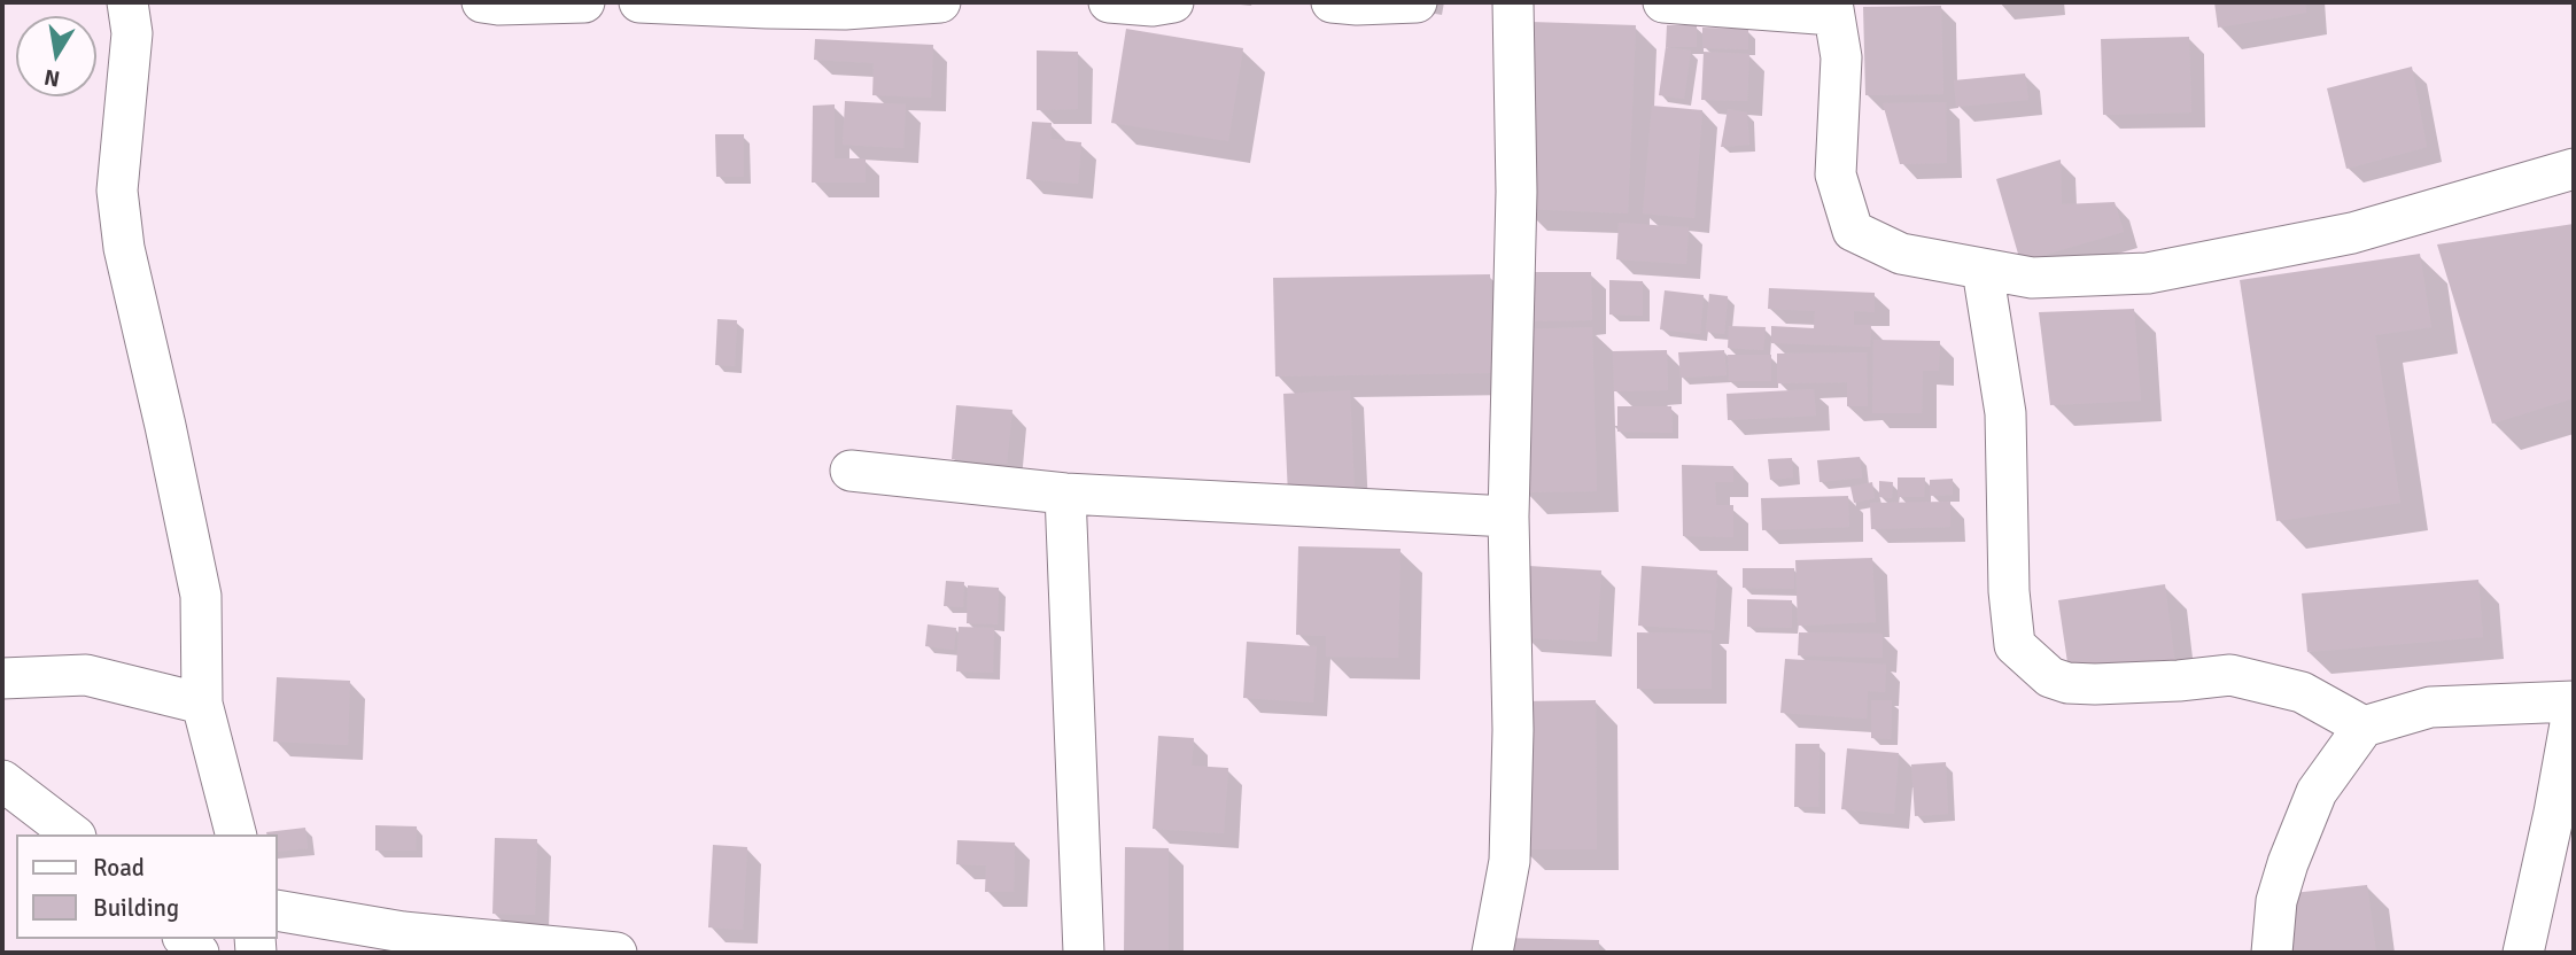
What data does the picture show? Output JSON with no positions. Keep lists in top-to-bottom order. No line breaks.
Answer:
{"legend":["Road","Building"],"north":"bottom"}
